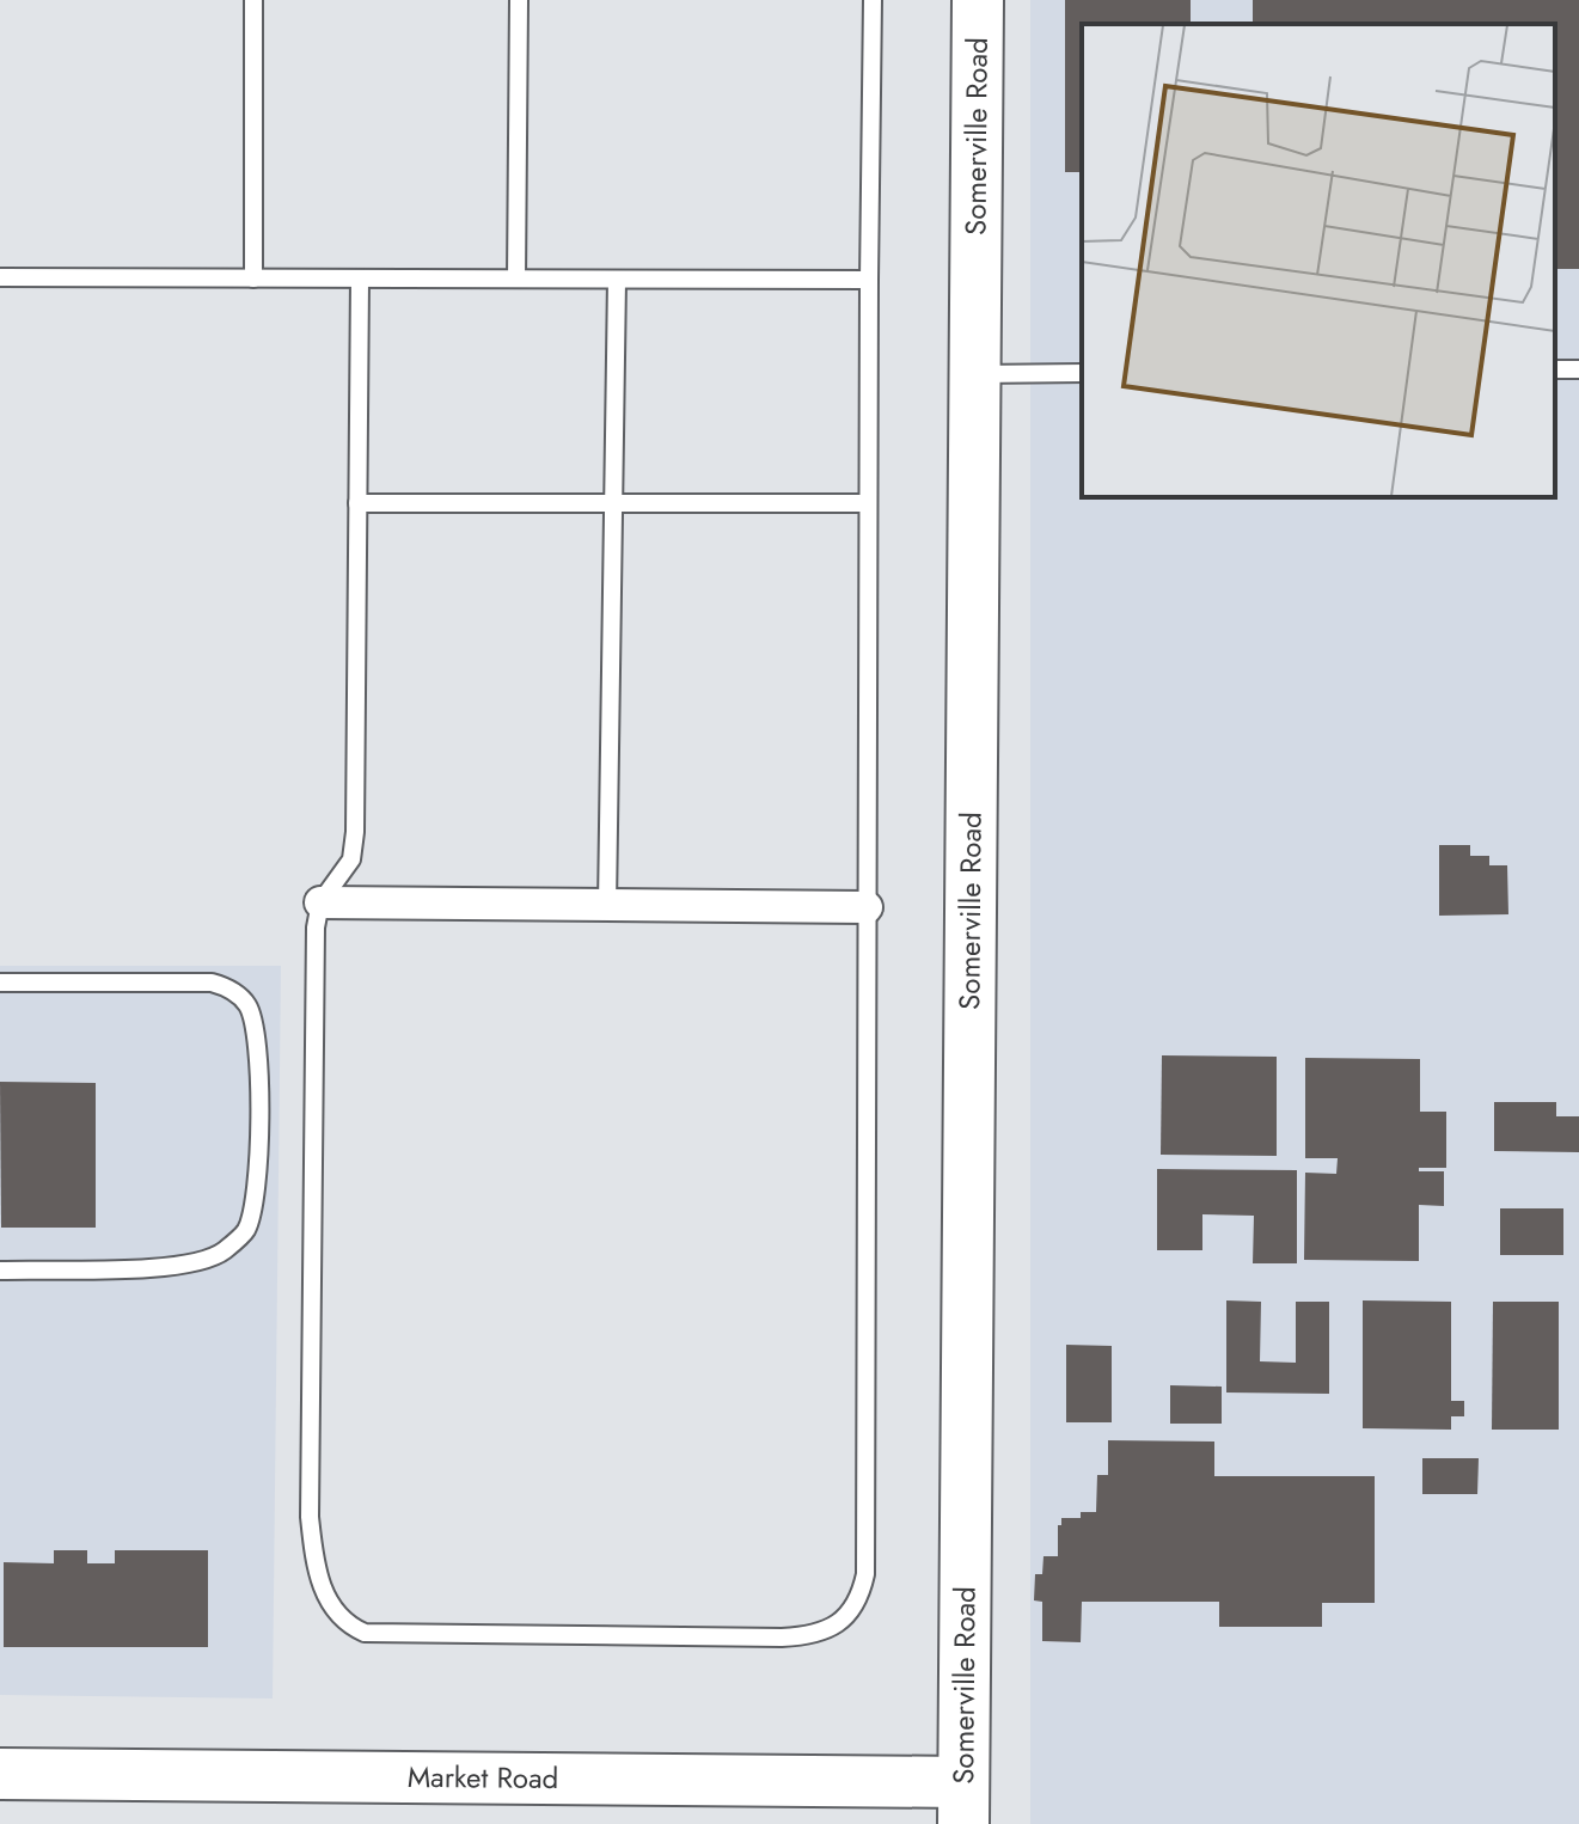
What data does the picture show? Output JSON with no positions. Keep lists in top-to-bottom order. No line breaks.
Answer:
{"streets":{"main road":["Somerville Road","Market Road"]},"crossings":[["Somerville Road","Market Road"]]}
